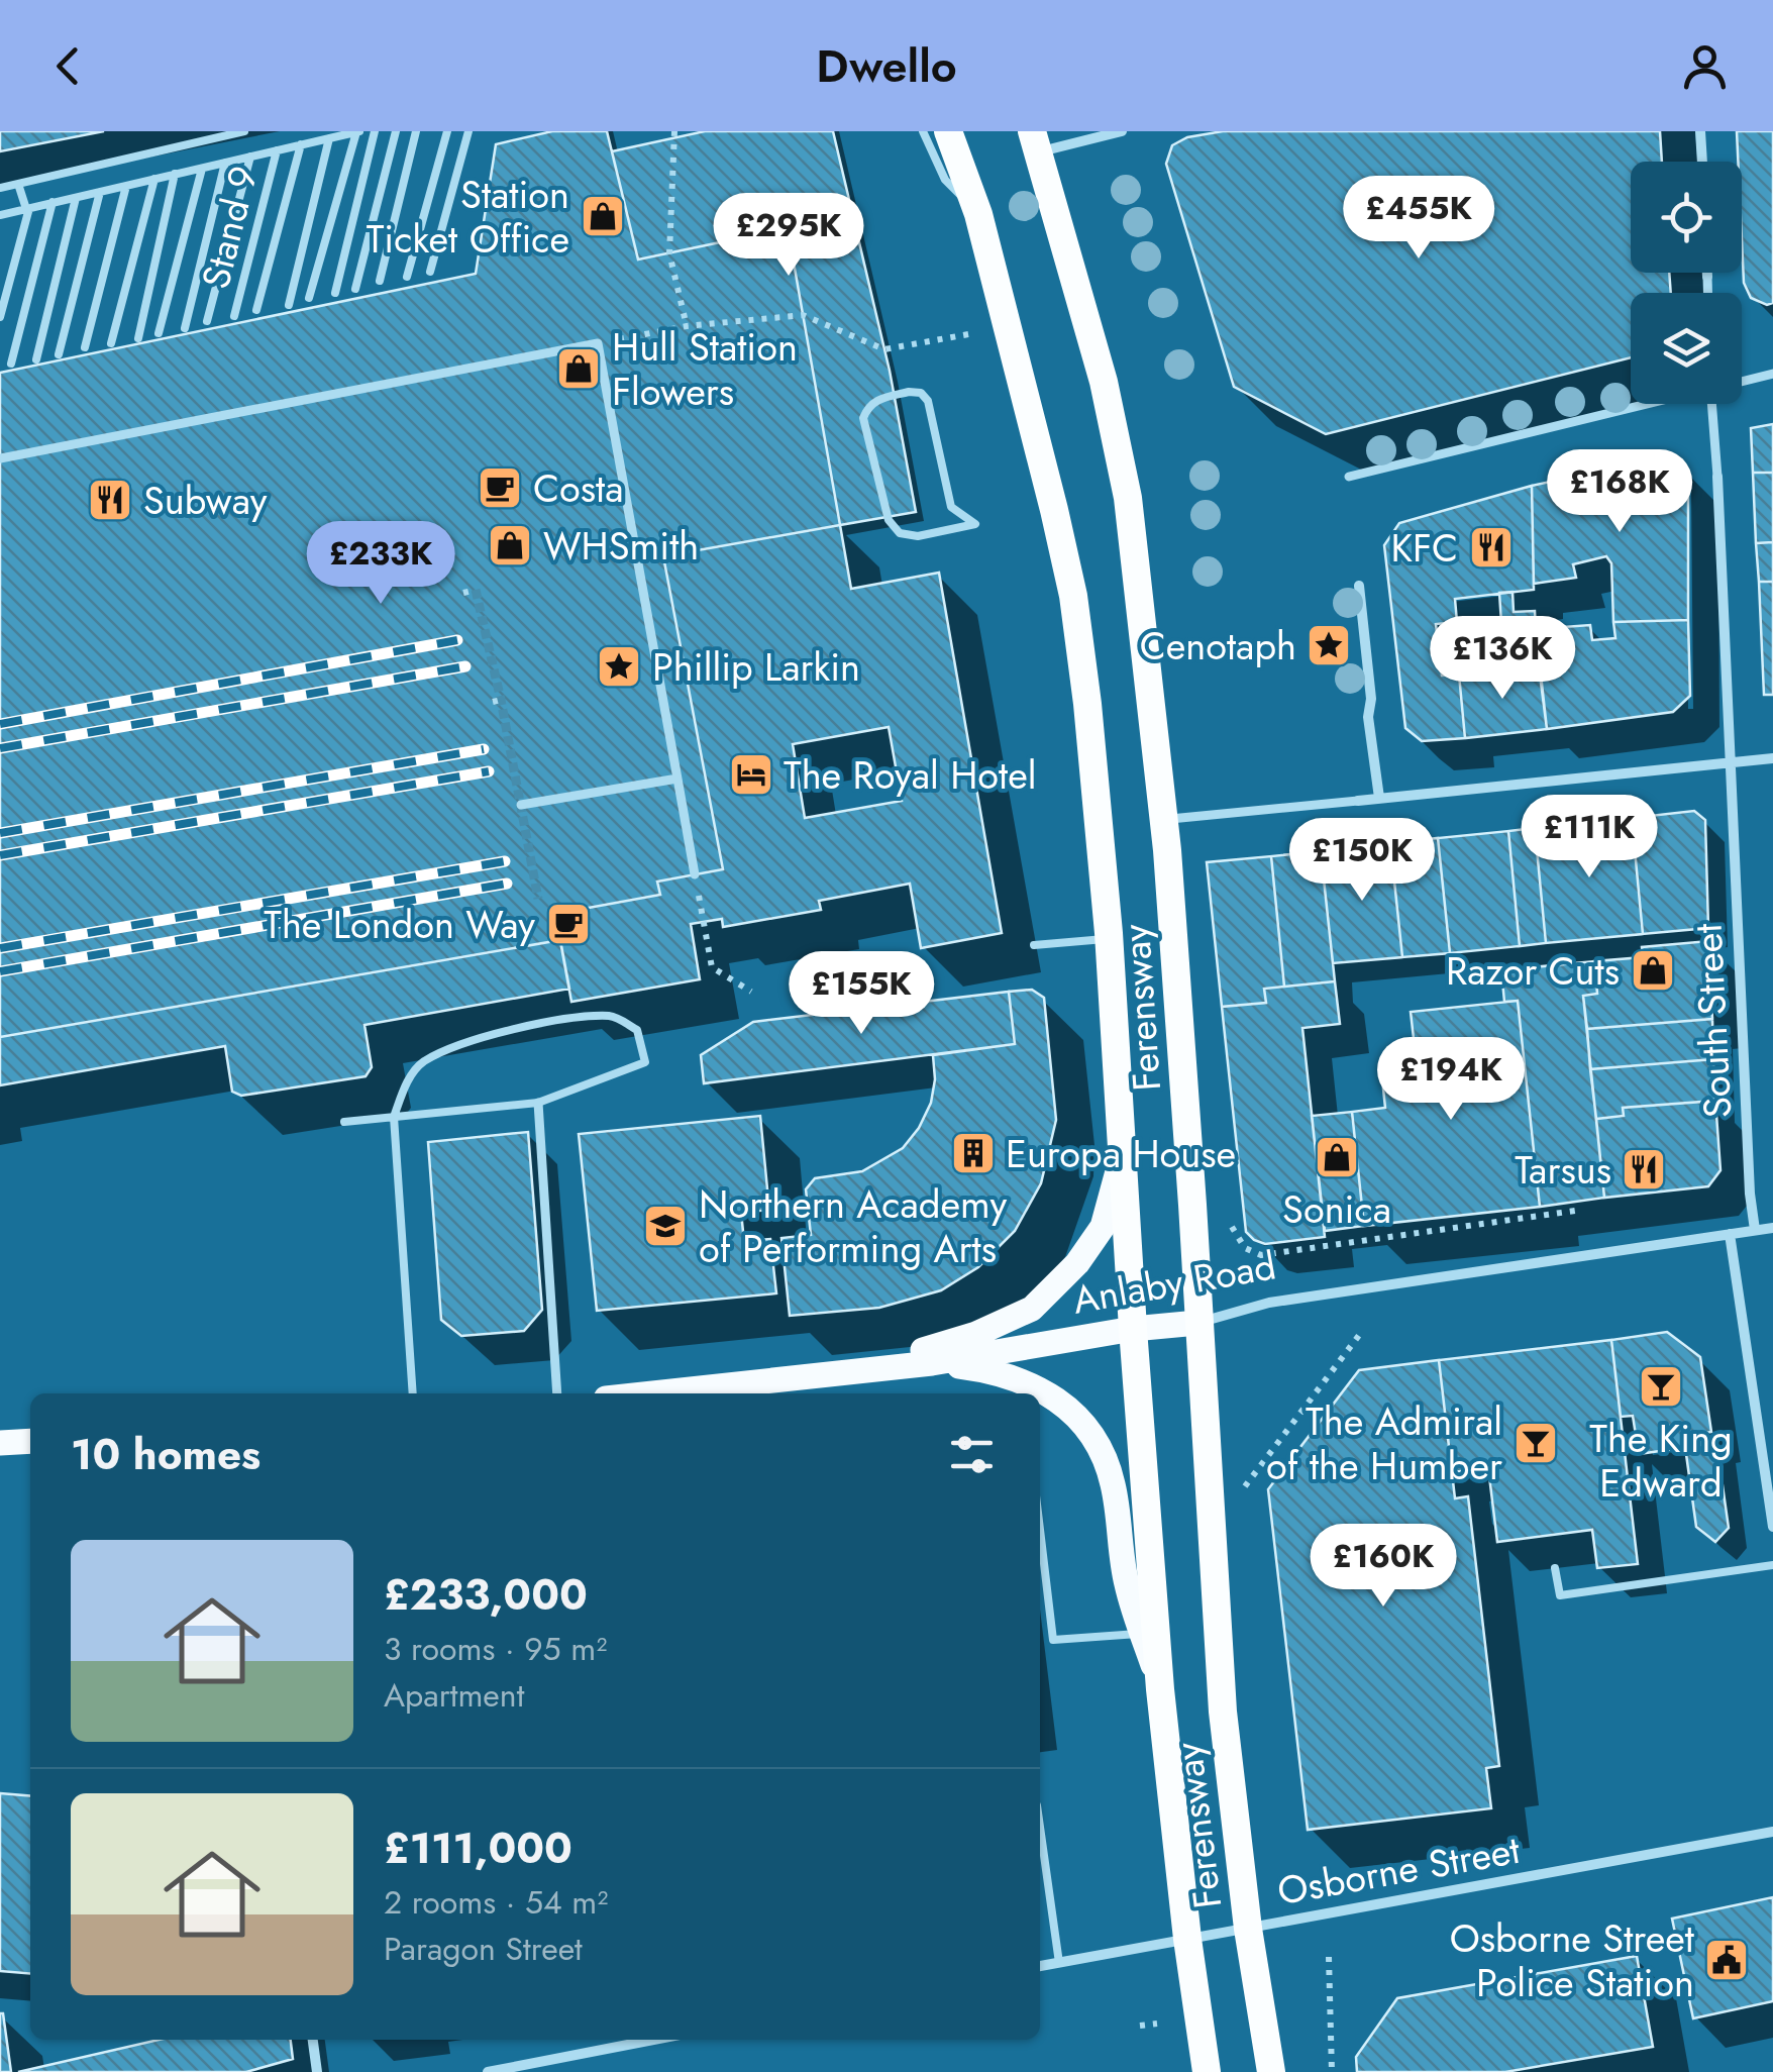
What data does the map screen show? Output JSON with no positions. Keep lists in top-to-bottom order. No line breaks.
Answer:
{"streets":{"highway":["Ferensway"],"main road":["Anlaby Road"],"street":["South Street","Osborne Street"],"lane":["Stand 9"]},"crossings":[["Ferensway","Anlaby Road"],["Ferensway","Osborne Street"],["South Street","Anlaby Road"]],"places":{"shop":["Station Ticket Office","Hull Station Flowers","WHSmith","Razor Cuts","Sonica"],"cafe":["Costa","The London Way"],"restaurant":["Subway","KFC","Tarsus"],"place":["Cenotaph","Phillip Larkin"],"hotel":["The Royal Hotel"],"building":["Europa House"],"school or university":["Northern Academy of Performing Arts"],"bar":["The King Edward","The Admiral of the Humber"],"public building":["Osborne Street Police Station"]},"page":{"header":"Dwello","price":["£455K","£295K","£168K","£233K","£136K","£111K","£150K","£155K","£194K","£160K"],"heading":"10 homes","list":[{"name":"£233,000","note":"3 rooms · 95 m² · Apartment"},{"name":"£111,000","note":"2 rooms · 54 m² · Paragon Street"}]}}
